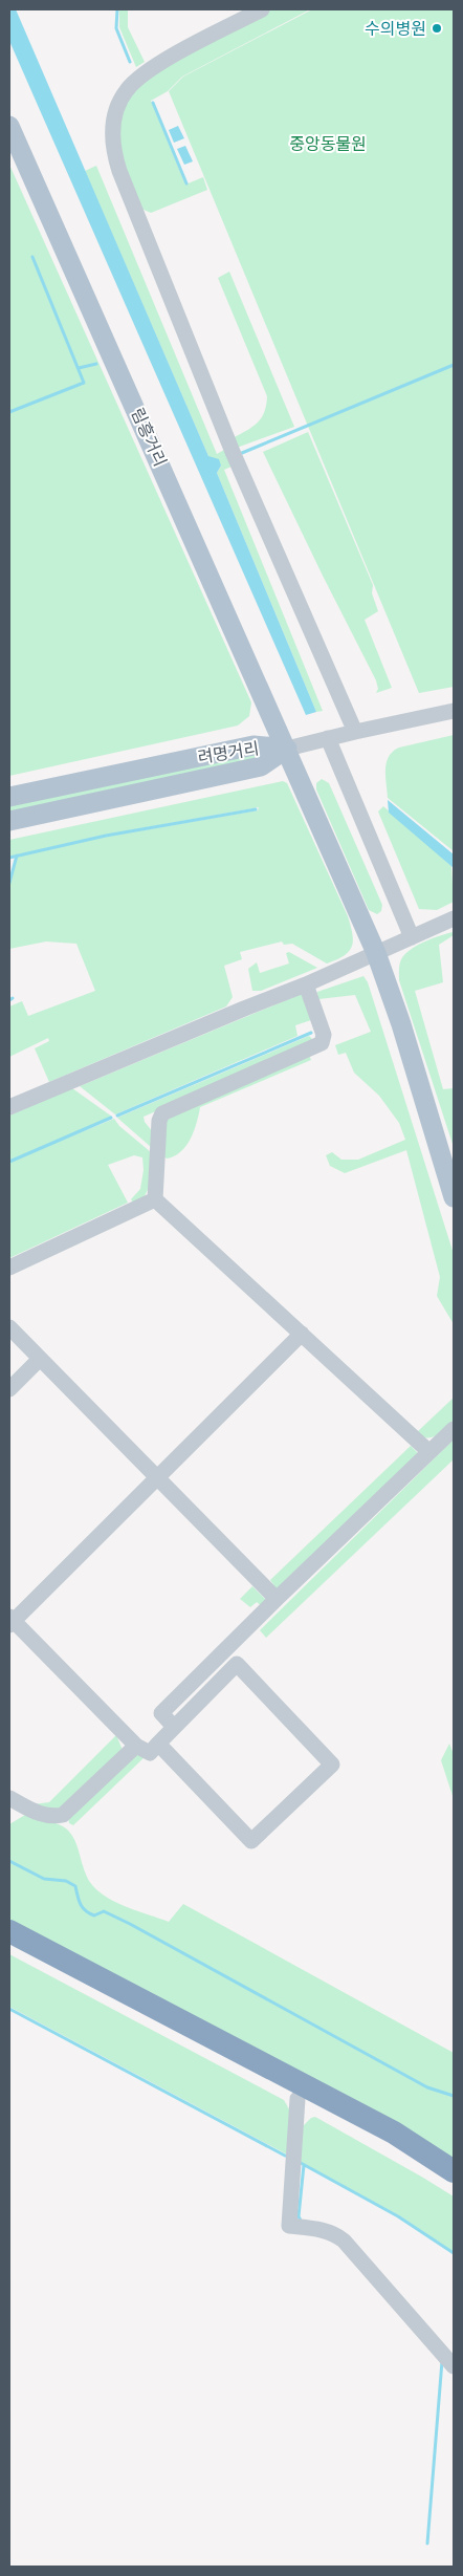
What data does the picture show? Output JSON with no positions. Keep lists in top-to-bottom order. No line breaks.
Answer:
{"streets":{"main road":["림흥거리","려명거리"]},"crossings":[["림흥거리","려명거리"]],"parks":["중앙동물원"],"places":["수의병원"]}
